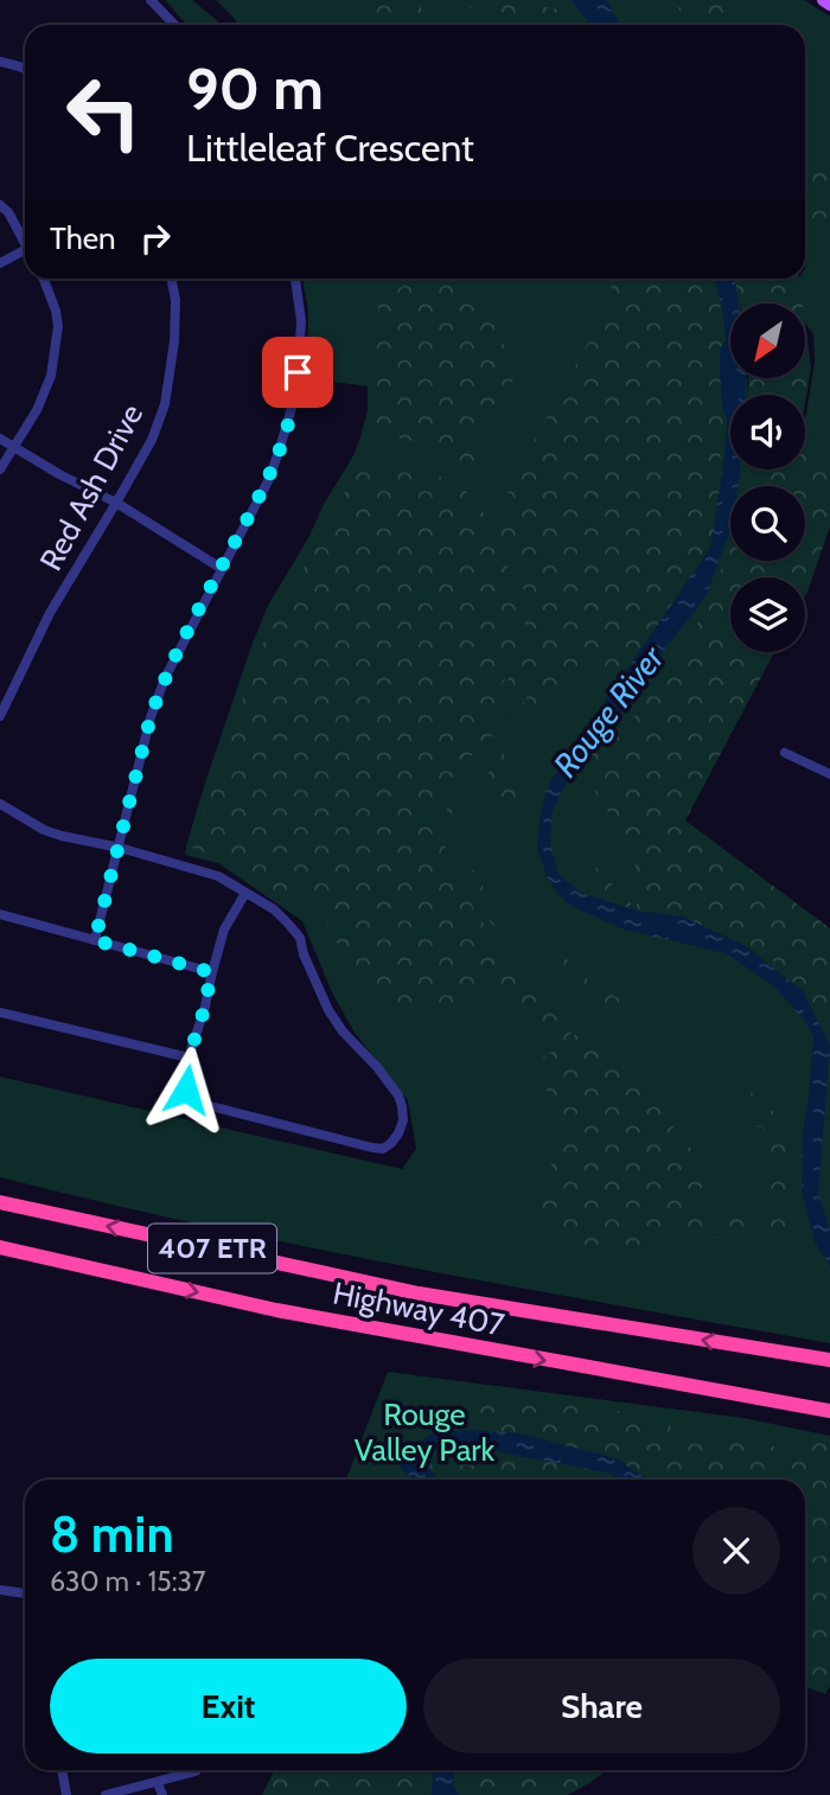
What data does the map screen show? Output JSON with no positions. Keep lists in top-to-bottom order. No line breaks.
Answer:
{"streets":{"highway":["407 ETR","Highway 407"],"street":["Red Ash Drive"]},"water":["Rouge River"],"parks":["Rouge Valley Park"],"north":"bottom left","page":{"turn":["90 m","Littleleaf Crescent"],"then":"Then","heading":["8 min","630 m · 15:37"],"buttons":["Exit","Share"]}}
